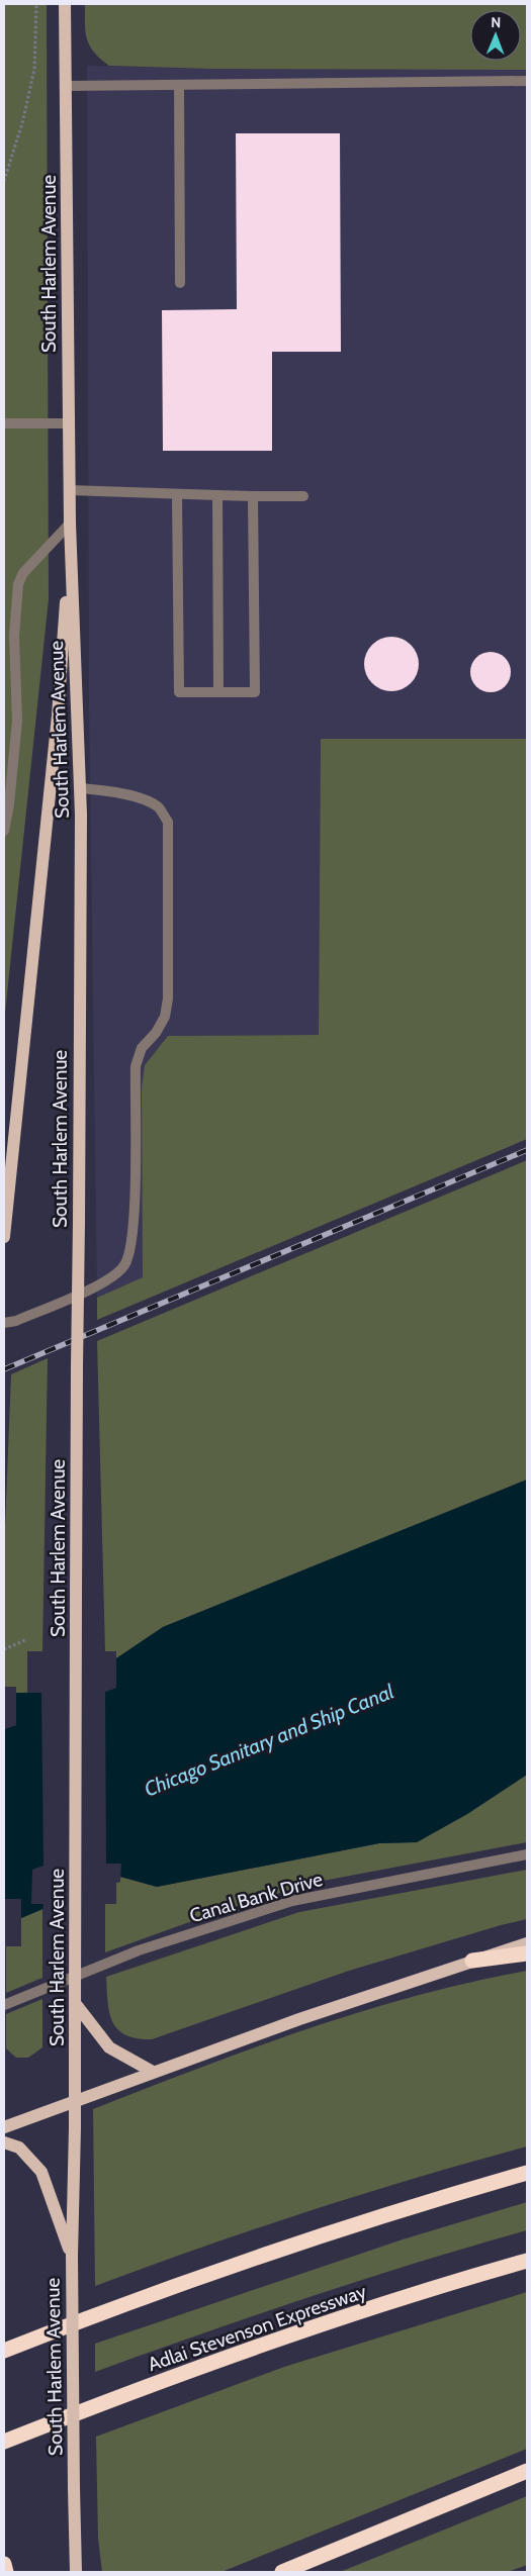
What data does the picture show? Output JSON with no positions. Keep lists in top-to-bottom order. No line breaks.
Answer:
{"streets":{"highway":["Adlai Stevenson Expressway"],"main road":["South Harlem Avenue"],"street":["Canal Bank Drive"]},"water":["Chicago Sanitary and Ship Canal"],"north":"top"}
